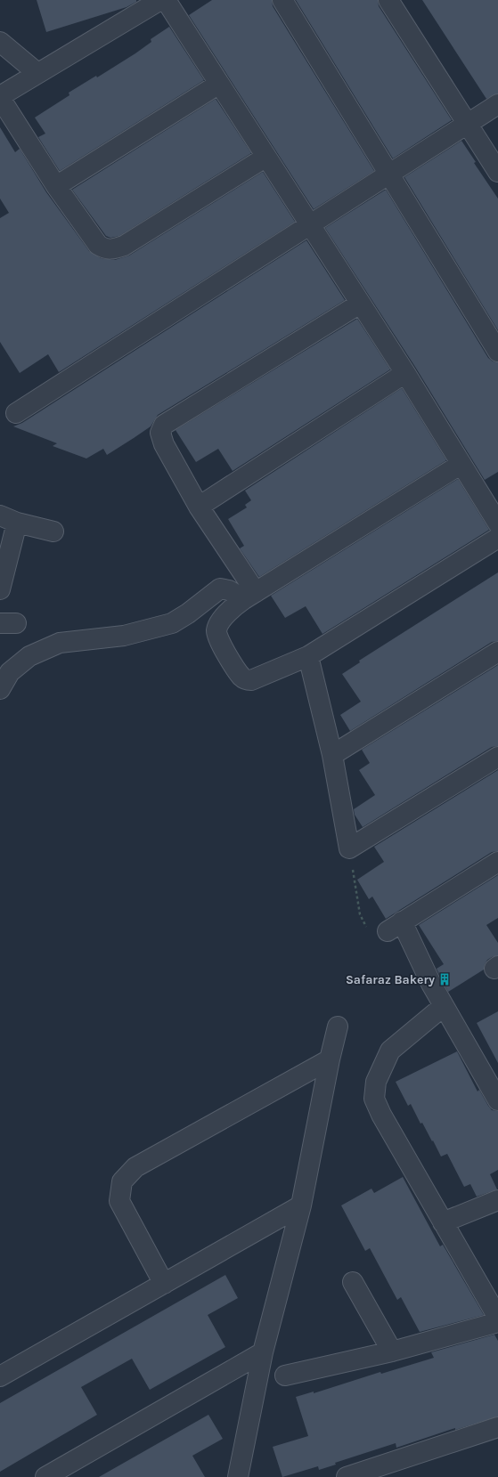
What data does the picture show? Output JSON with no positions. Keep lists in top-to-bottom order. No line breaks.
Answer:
{"places":{"building":["Safaraz Bakery"]}}
